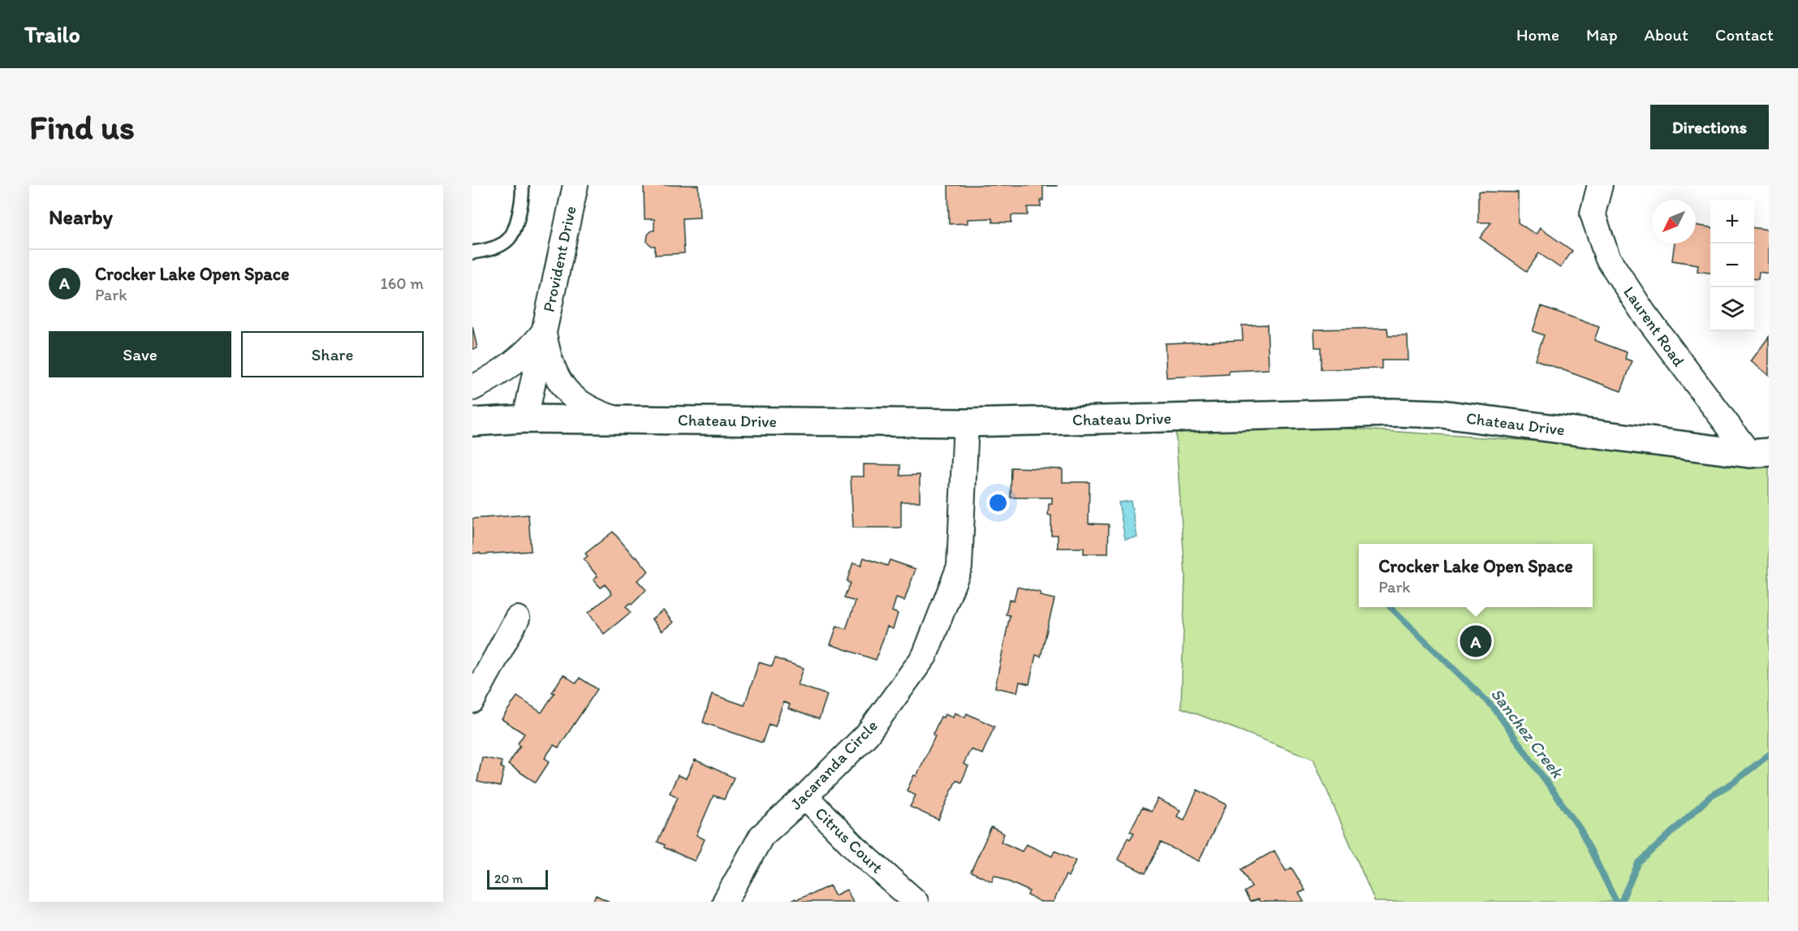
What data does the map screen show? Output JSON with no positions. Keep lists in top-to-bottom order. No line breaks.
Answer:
{"streets":{"street":["Provident Drive","Laurent Road","Chateau Drive","Jacaranda Circle","Citrus Court"]},"crossings":[["Provident Drive","Chateau Drive"],["Laurent Road","Chateau Drive"],["Chateau Drive","Jacaranda Circle"],["Jacaranda Circle","Citrus Court"]],"water":["Sanchez Creek"],"scale_bar":"20 m","north":"bottom left","page":{"header":"Trailo","nav":["Home","Map","About","Contact"],"buttons":["Directions",["Save","Share"]],"title":"Find us","heading":"Nearby","map_buttons":["+","−"],"list":[{"mark":"A","name":"Crocker Lake Open Space","note":"Park","value":"160 m"}],"popup":["Crocker Lake Open Space","Park"],"pins":"A","scale":"20 m"}}
